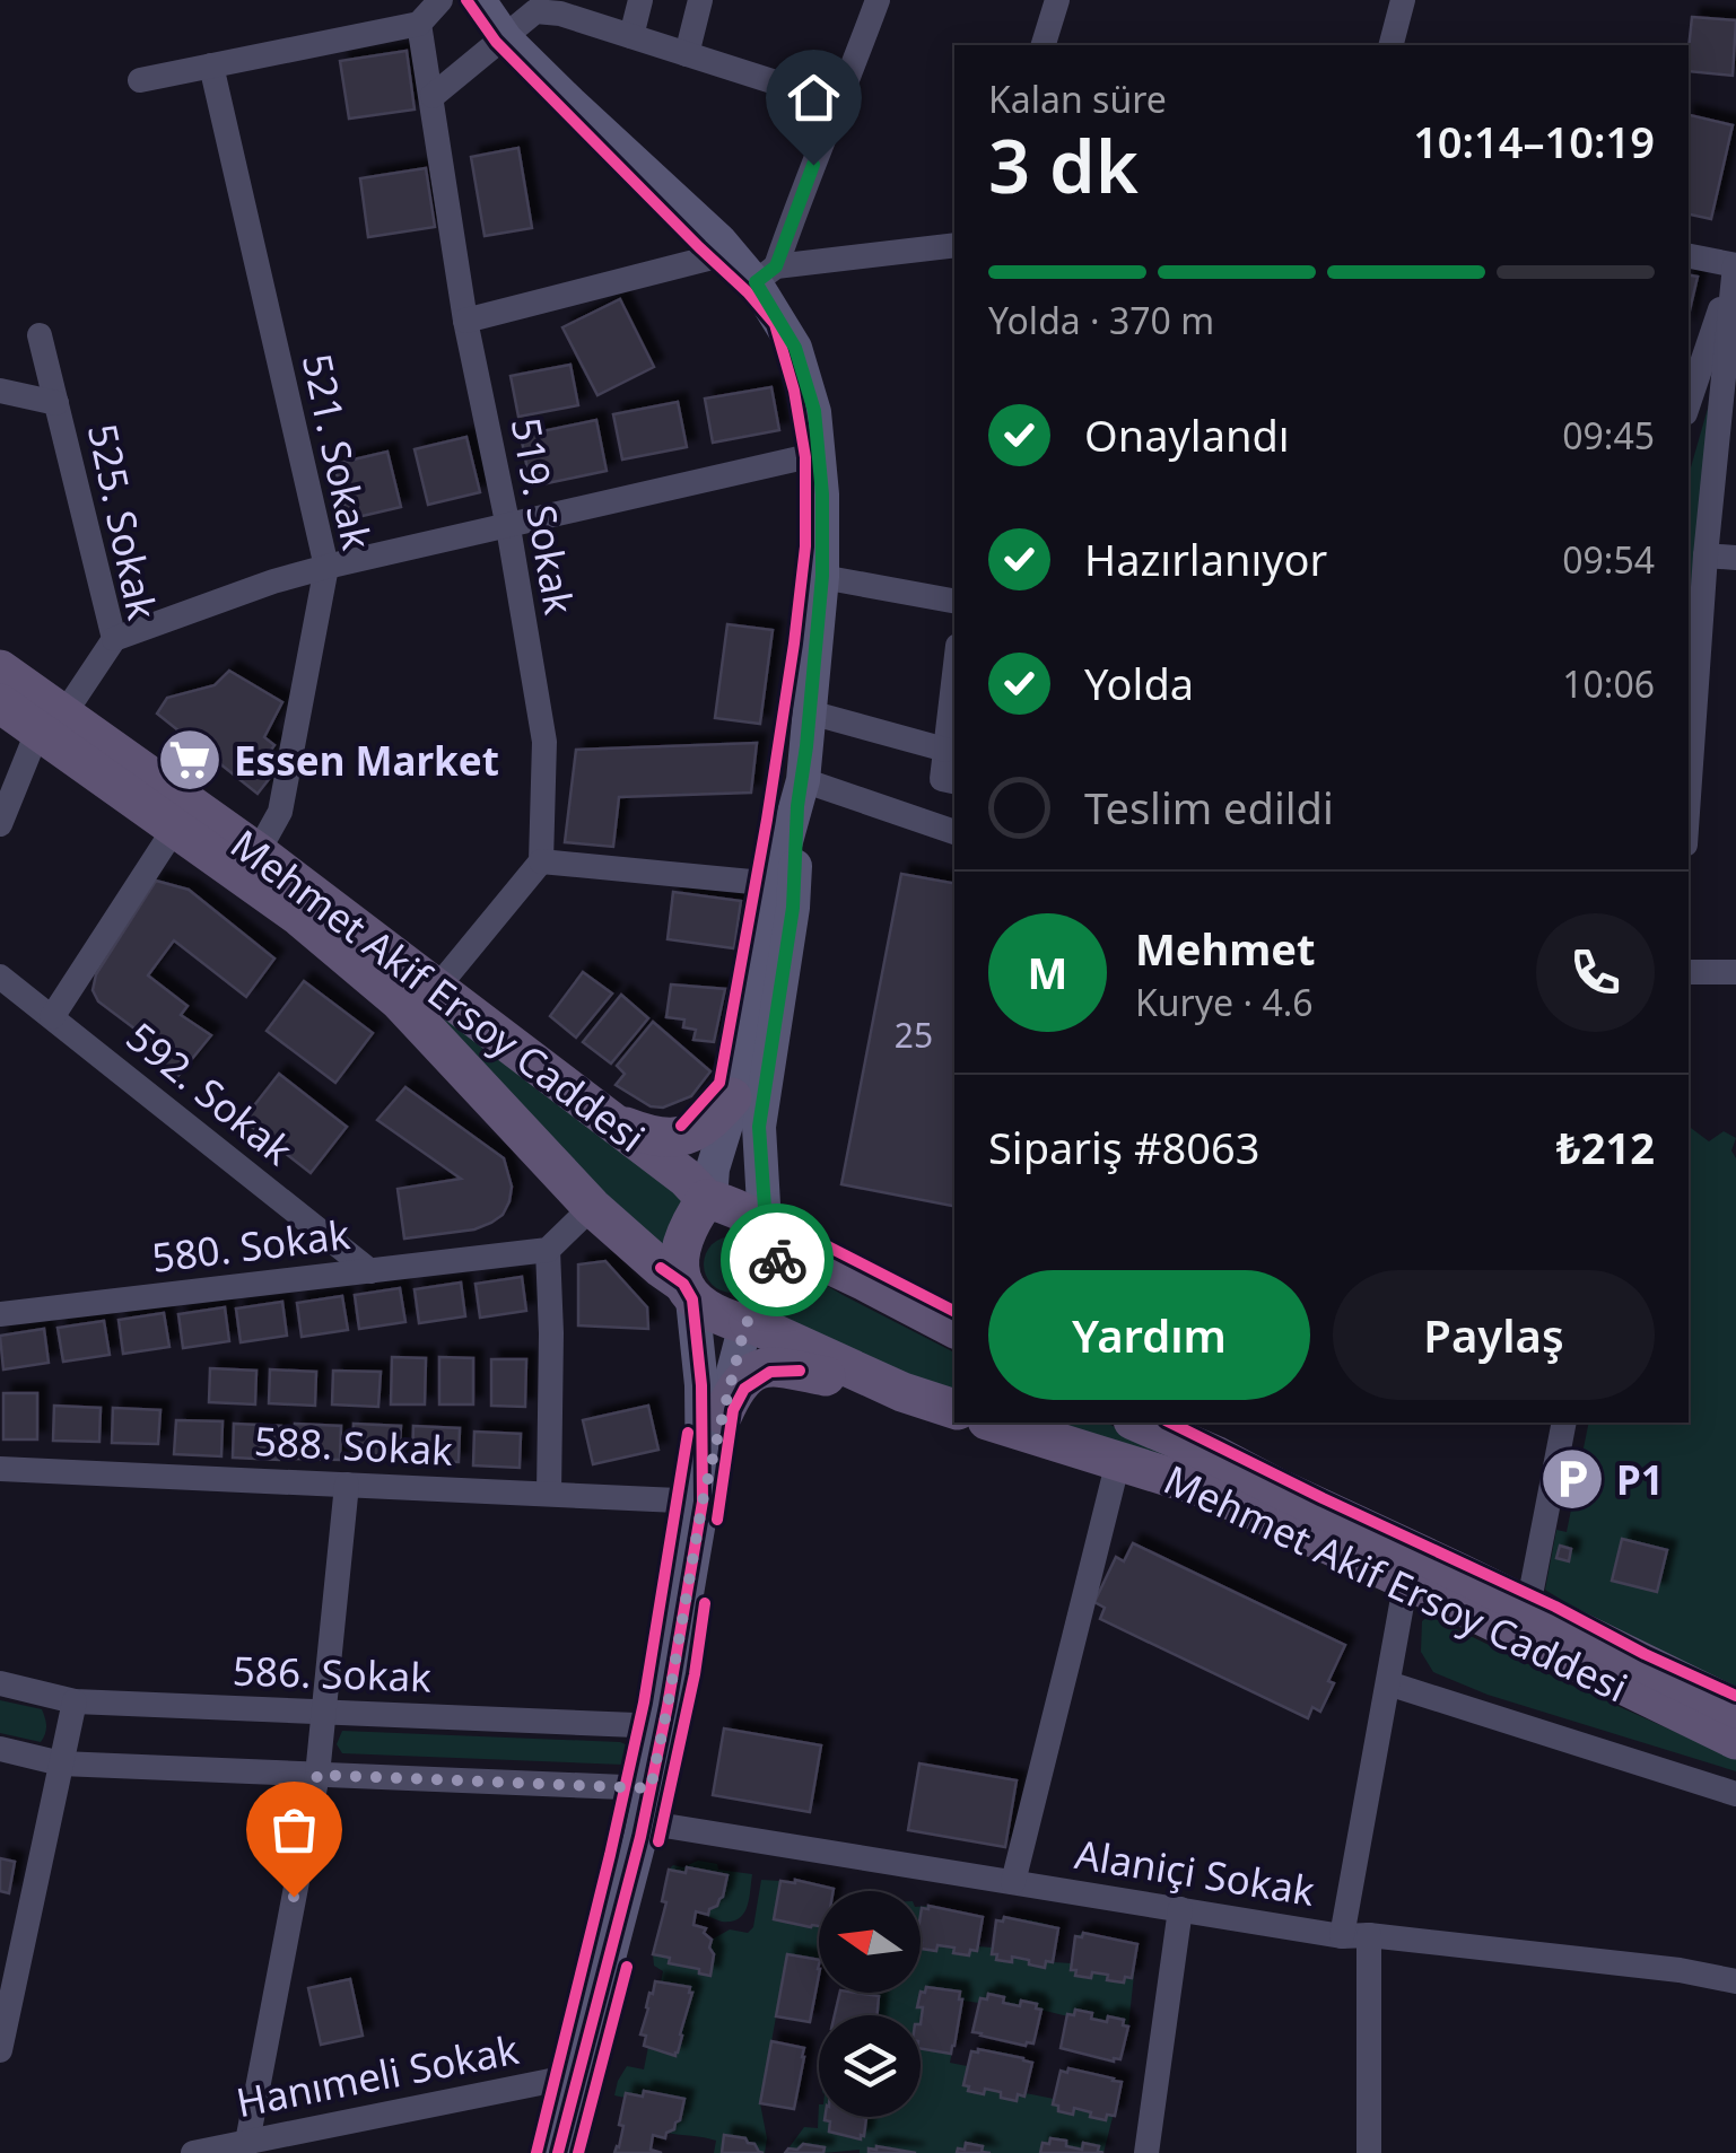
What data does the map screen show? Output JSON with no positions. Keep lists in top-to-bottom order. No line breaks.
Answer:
{"streets":{"main road":["Mehmet Akif Ersoy Caddesi"],"street":["521. Sokak","519. Sokak","525. Sokak","592. Sokak","580. Sokak","588. Sokak","586. Sokak","Alaniçi Sokak","Hanımeli Sokak"]},"crossings":[["521. Sokak","Mehmet Akif Ersoy Caddesi"],["525. Sokak","Mehmet Akif Ersoy Caddesi"],["592. Sokak","580. Sokak"]],"places":{"supermarket":["Essen Market"],"parking":["P1"]},"house_numbers":["25"],"north":"left","page":{"heading":["3 dk","Kalan süre","10:14–10:19"],"panel":["Mehmet","Kurye · 4.6","Sipariş #8063","₺212"],"bar":"Yolda · 370 m","list":[["Onaylandı","09:45"],["Hazırlanıyor","09:54"],["Yolda","10:06"],"Teslim edildi"],"round":"M","buttons":["Yardım","Paylaş"]}}
